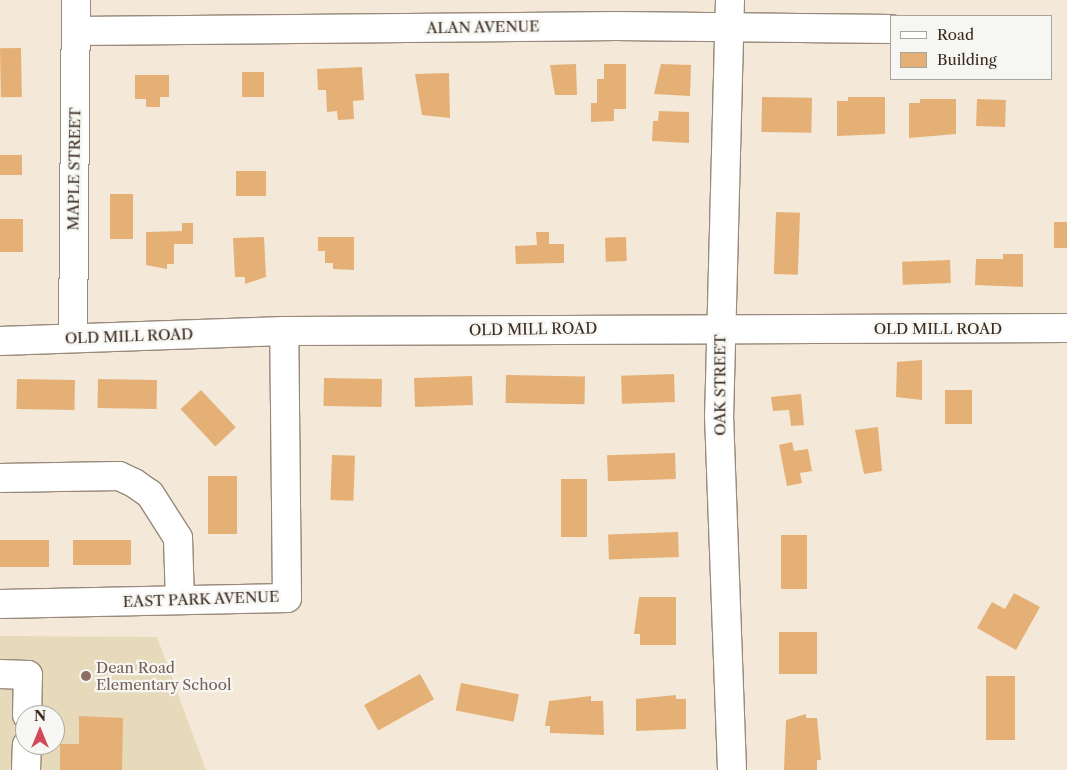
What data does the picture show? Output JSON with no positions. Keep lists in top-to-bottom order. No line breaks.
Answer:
{"streets":{"street":["ALAN AVENUE","MAPLE STREET","OLD MILL ROAD","OAK STREET","EAST PARK AVENUE"]},"crossings":[["ALAN AVENUE","MAPLE STREET"],["ALAN AVENUE","OAK STREET"],["MAPLE STREET","OLD MILL ROAD"],["OLD MILL ROAD","OAK STREET"],["OLD MILL ROAD","EAST PARK AVENUE"]],"places":["Dean Road Elementary School"],"legend":["Road","Building"],"north":"top"}
